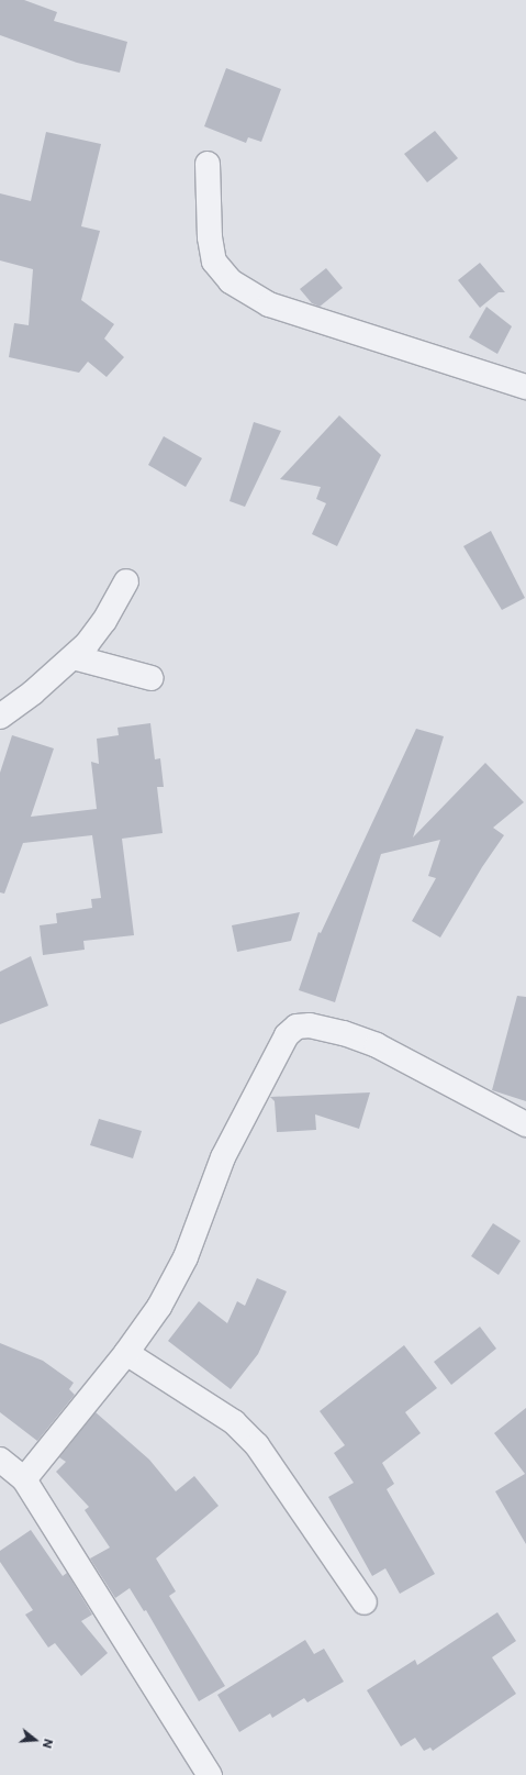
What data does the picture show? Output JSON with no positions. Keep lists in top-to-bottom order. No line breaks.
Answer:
{"north":"right"}
